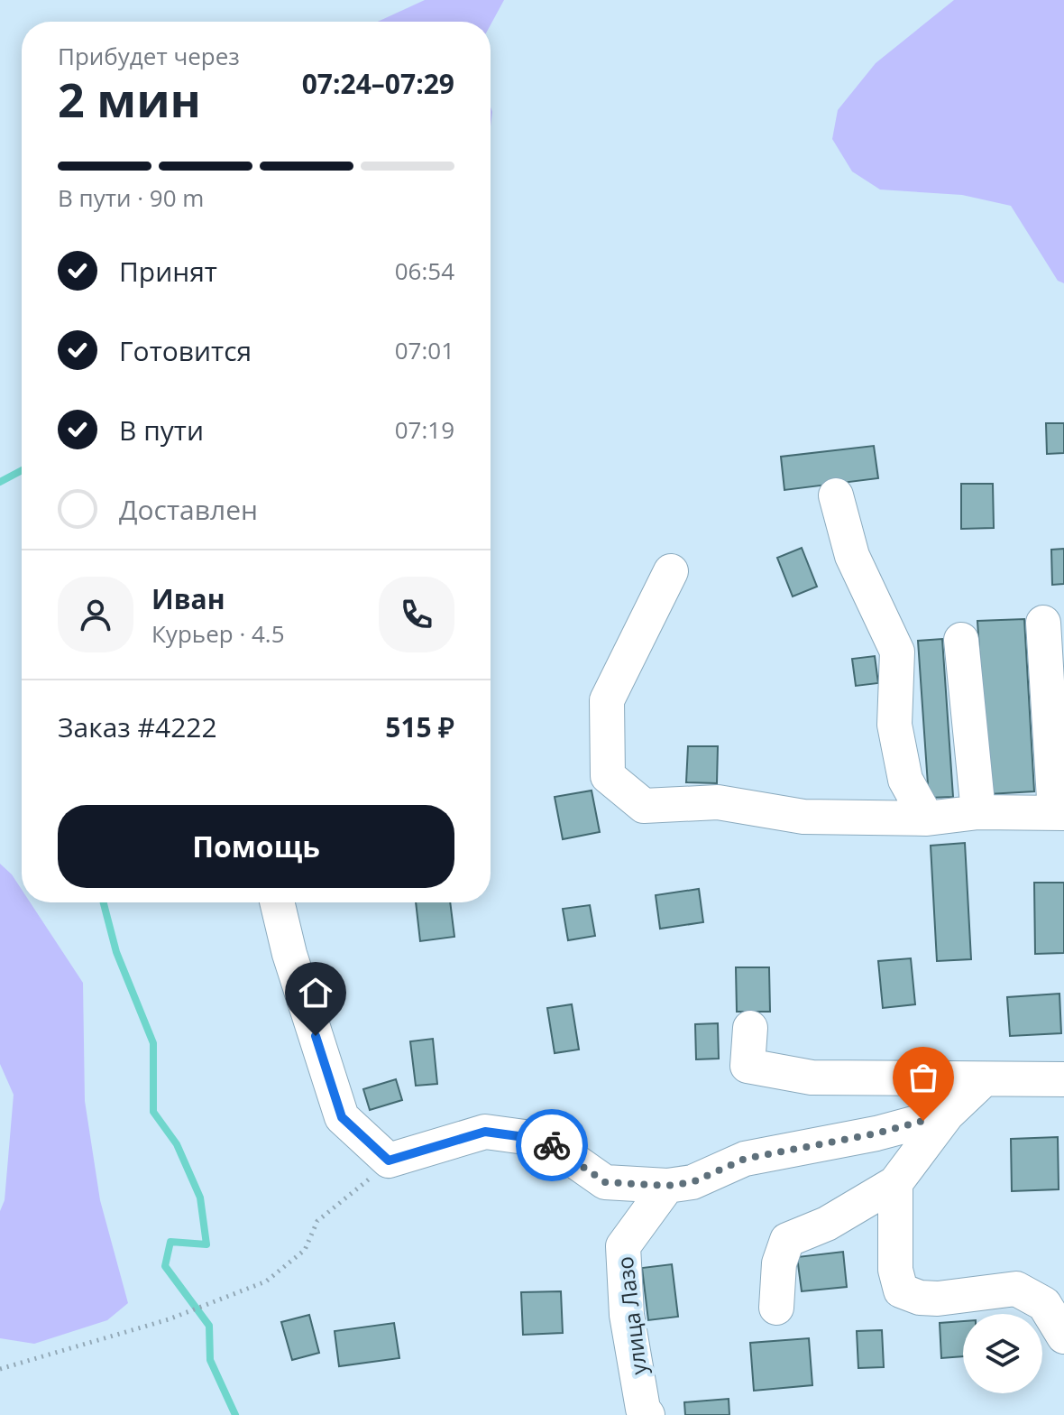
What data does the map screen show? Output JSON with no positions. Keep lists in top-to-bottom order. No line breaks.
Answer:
{"streets":{"street":["улица Лазо"]},"page":{"heading":["2 мин","Прибудет через","07:24–07:29"],"panel":["Иван","Курьер · 4.5","Заказ #4222","515 ₽"],"bar":"В пути · 90 m","list":[["Принят","06:54"],["Готовится","07:01"],["В пути","07:19"],"Доставлен"],"buttons":"Помощь"}}
